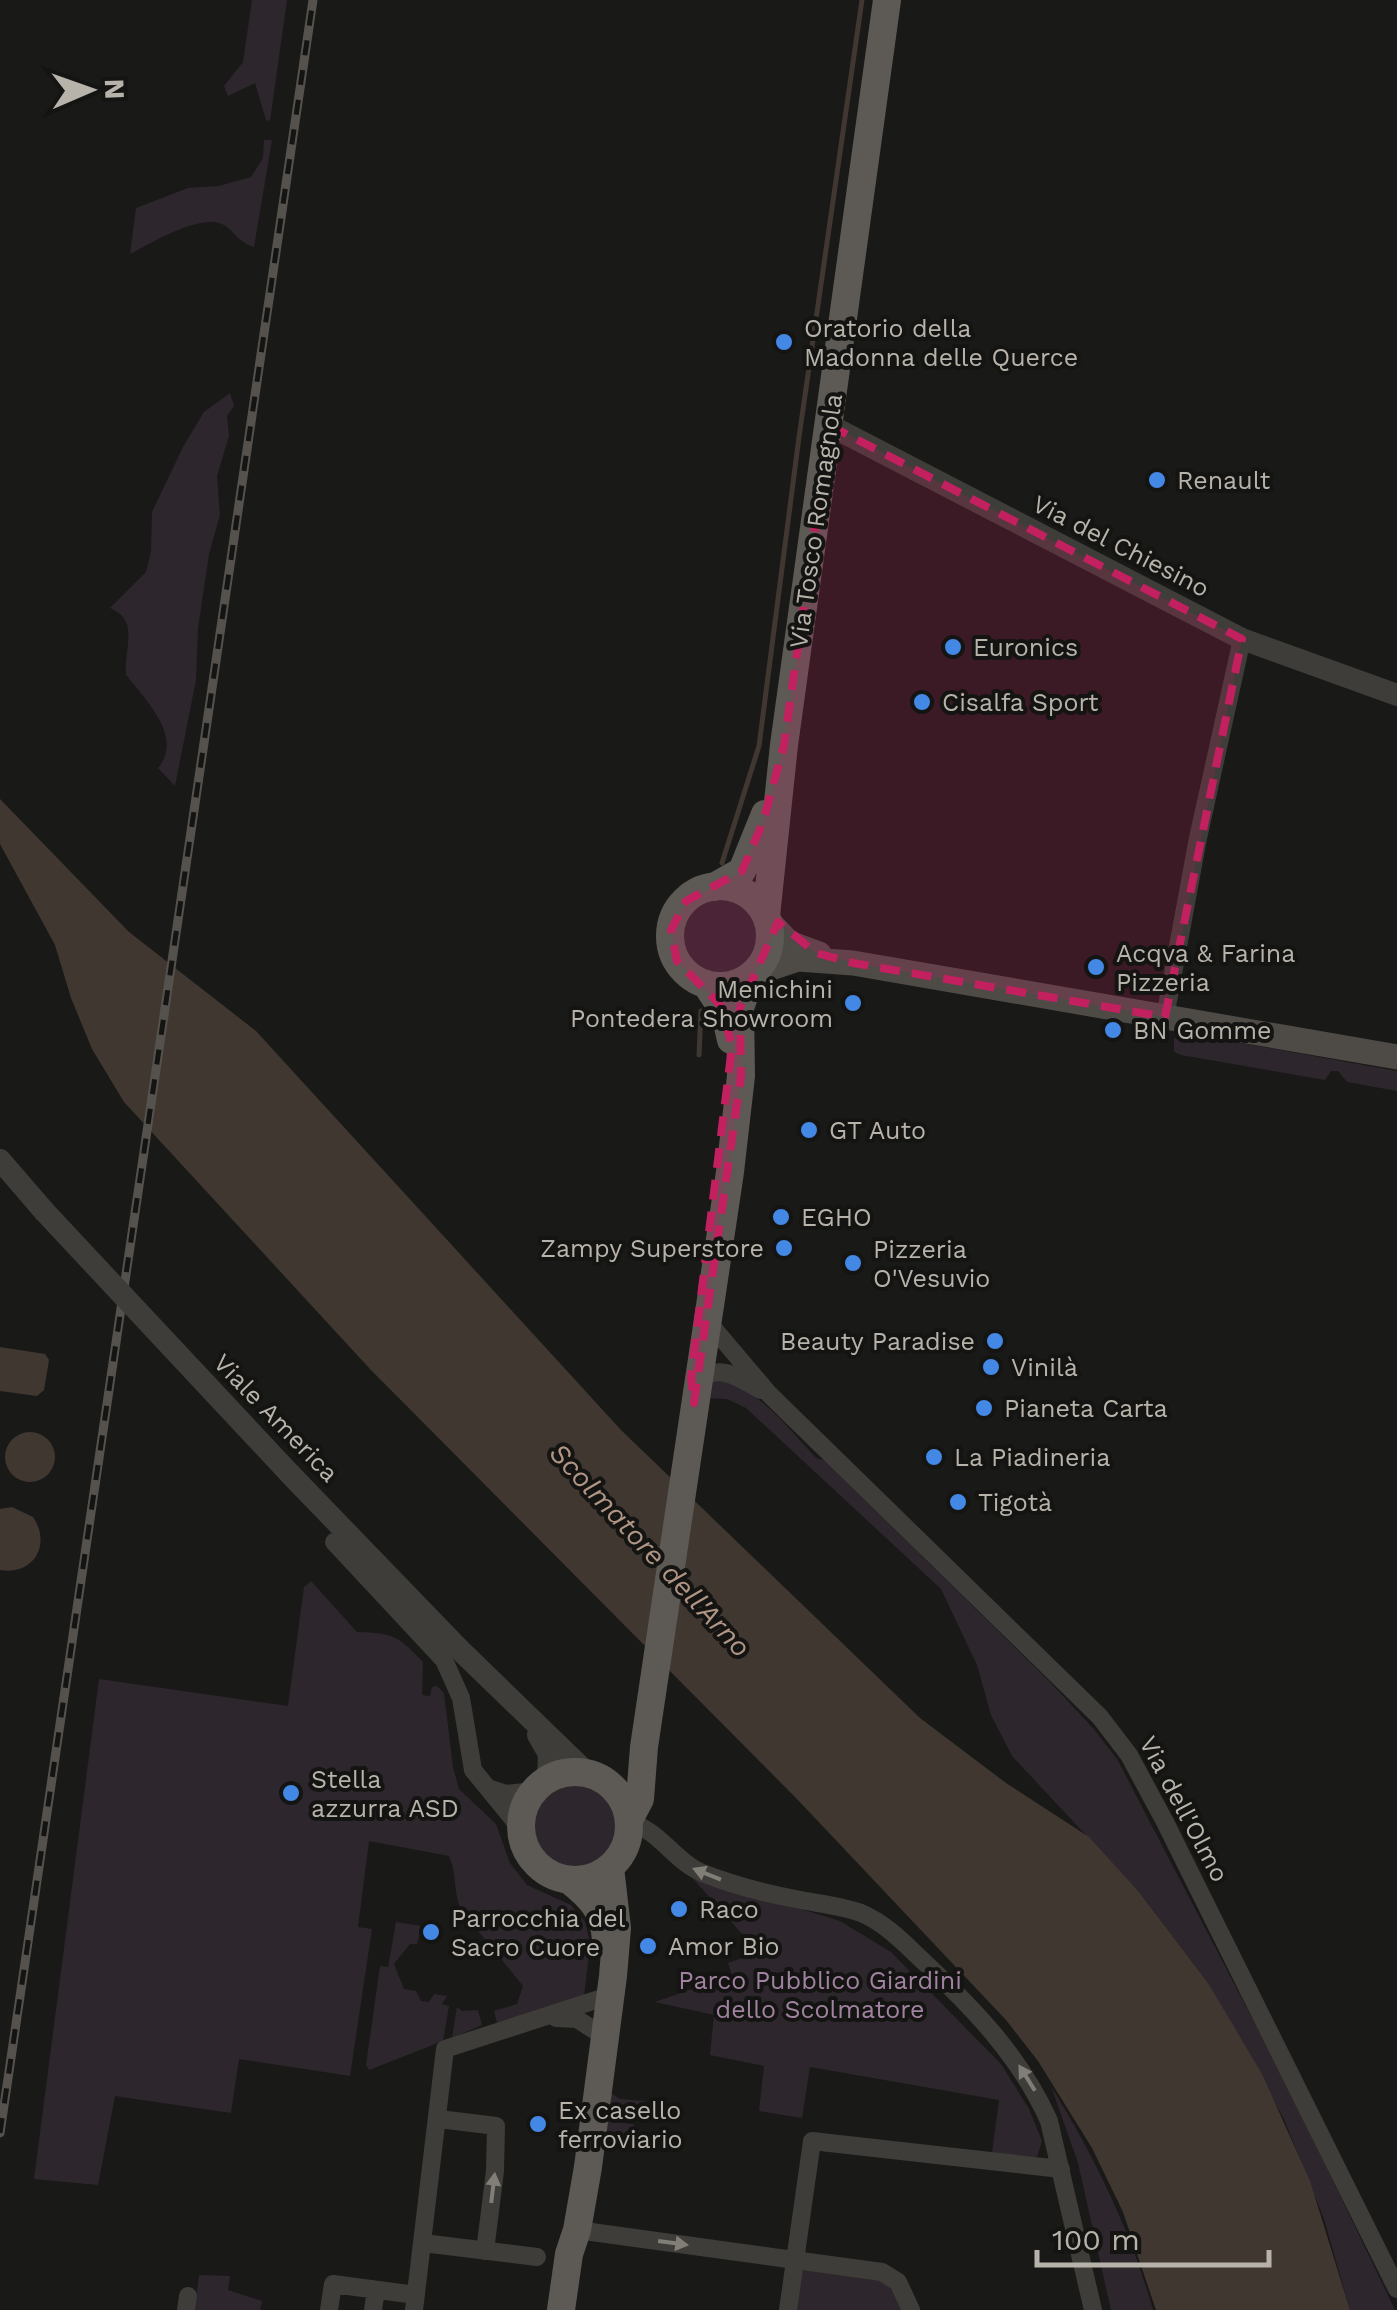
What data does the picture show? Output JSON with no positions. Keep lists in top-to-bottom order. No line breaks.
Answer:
{"streets":{"main road":["Via Tosco Romagnola"],"street":["Via del Chiesino","Viale America","Via dell'Olmo"]},"crossings":[["Via Tosco Romagnola","Via del Chiesino"]],"water":["Scolmatore dell'Arno"],"parks":["Parco Pubblico Giardini dello Scolmatore"],"places":["Oratorio della Madonna delle Querce","Renault","Euronics","Cisalfa Sport","Acqva & Farina Pizzeria","Menichini Pontedera Showroom","BN Gomme","GT Auto","EGHO","Zampy Superstore","Pizzeria O'Vesuvio","Beauty Paradise","Vinilà","Pianeta Carta","La Piadineria","Tigotà","Stella azzurra ASD","Raco","Parrocchia del Sacro Cuore","Amor Bio","Ex casello ferroviario"],"scale_bar":"100 m","north":"right"}
